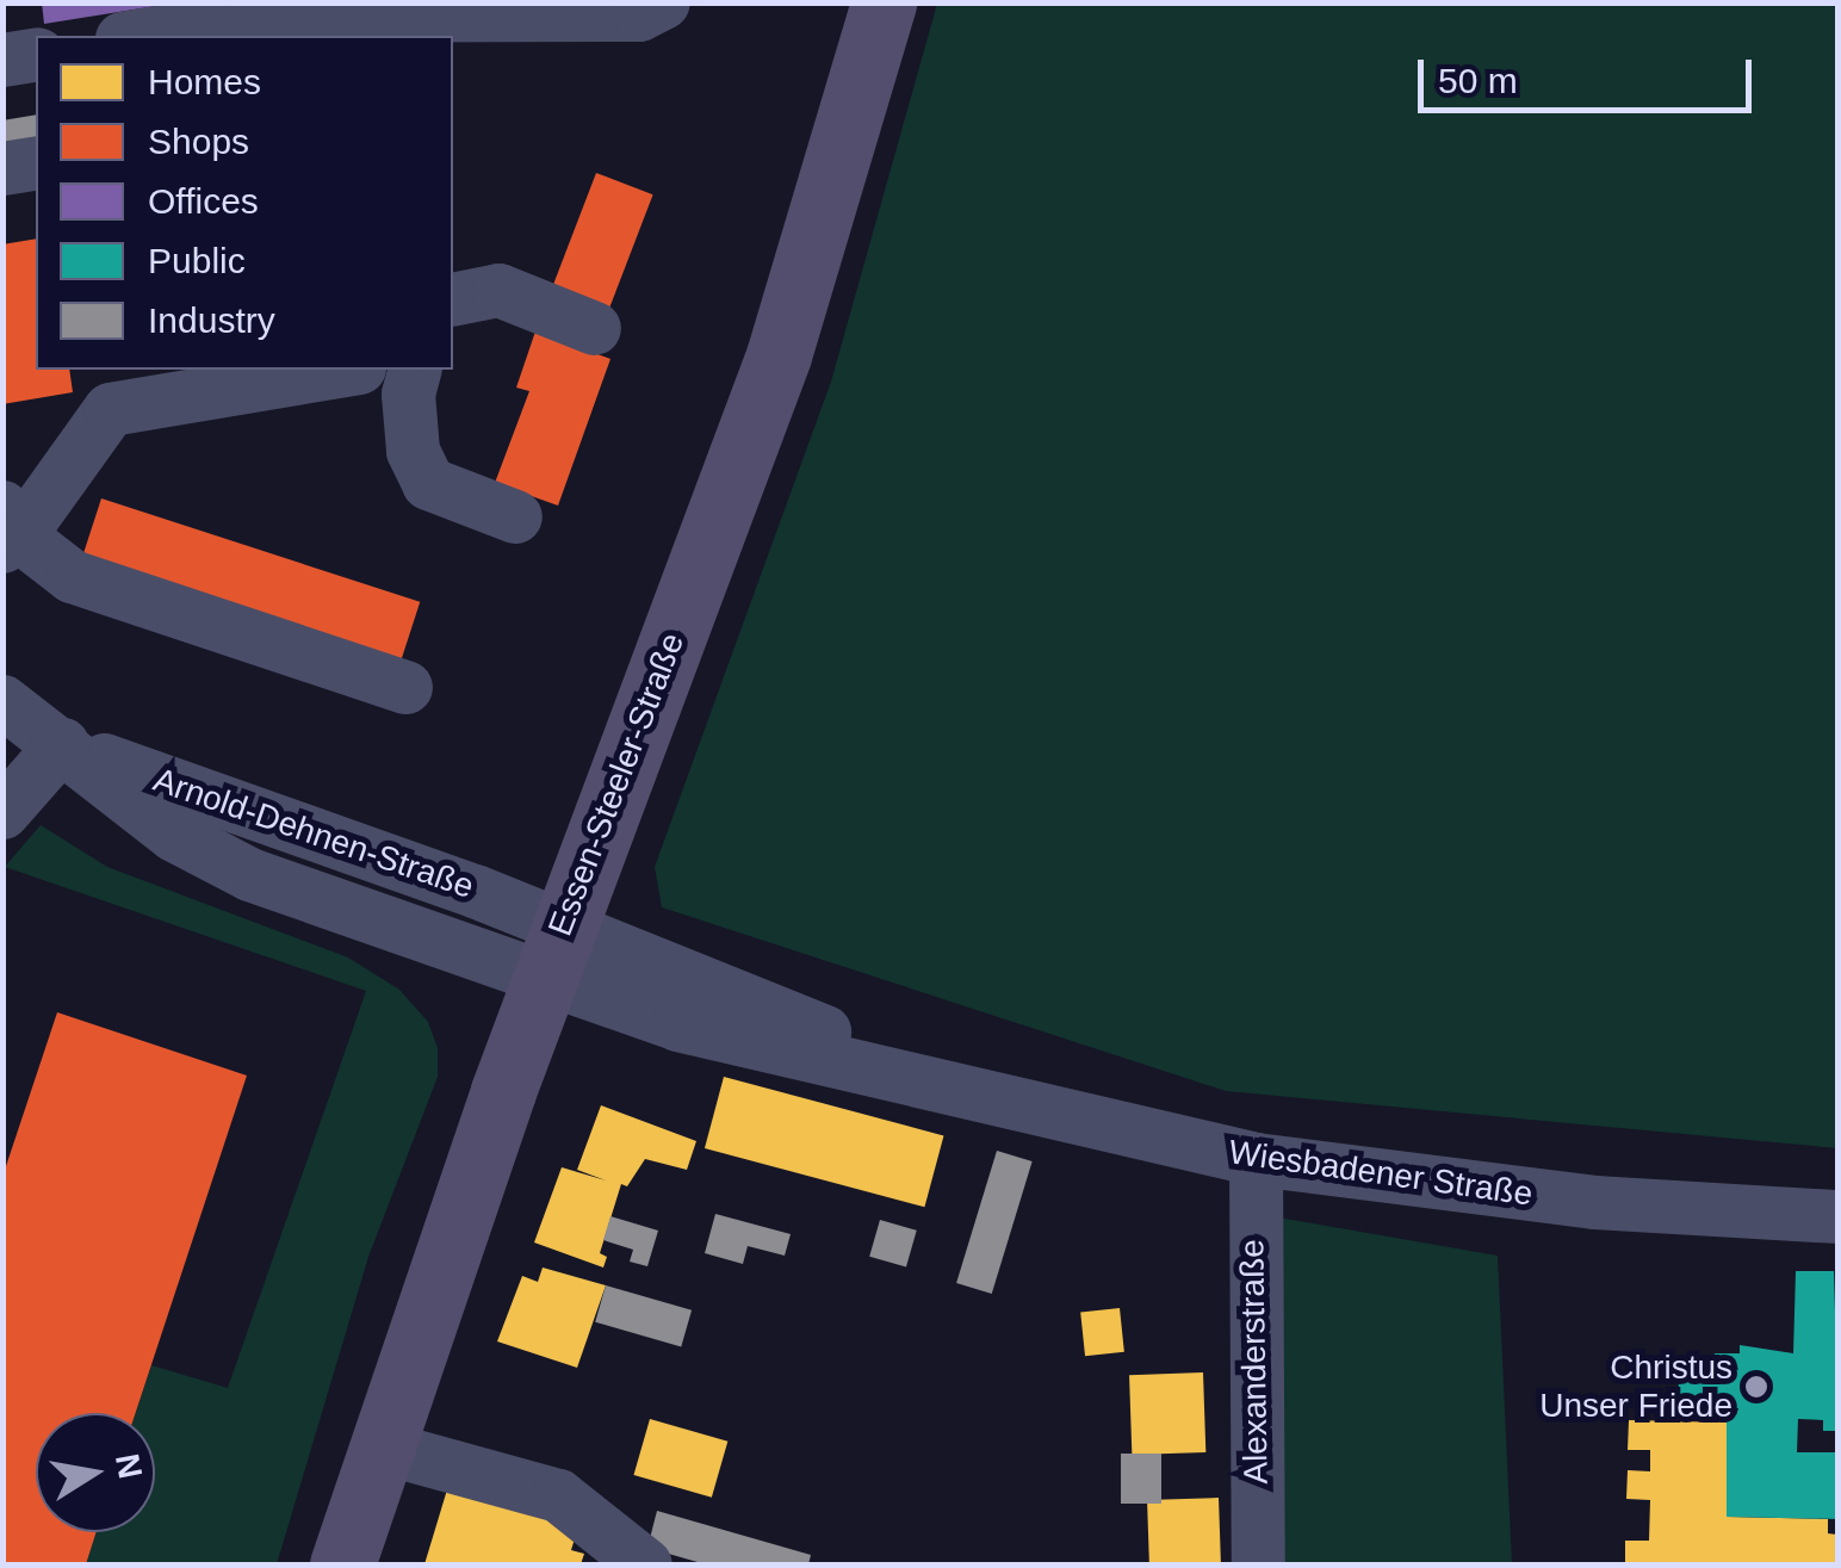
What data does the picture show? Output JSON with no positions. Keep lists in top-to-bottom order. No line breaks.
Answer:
{"streets":{"main road":["Essen-Steeler-Straße"],"street":["Arnold-Dehnen-Straße","Wiesbadener Straße","Alexanderstraße"]},"crossings":[["Essen-Steeler-Straße","Arnold-Dehnen-Straße"],["Essen-Steeler-Straße","Wiesbadener Straße"],["Arnold-Dehnen-Straße","Wiesbadener Straße"],["Wiesbadener Straße","Alexanderstraße"]],"places":["Christus Unser Friede"],"legend":["Homes","Shops","Offices","Public","Industry"],"scale_bar":"50 m","north":"right"}
